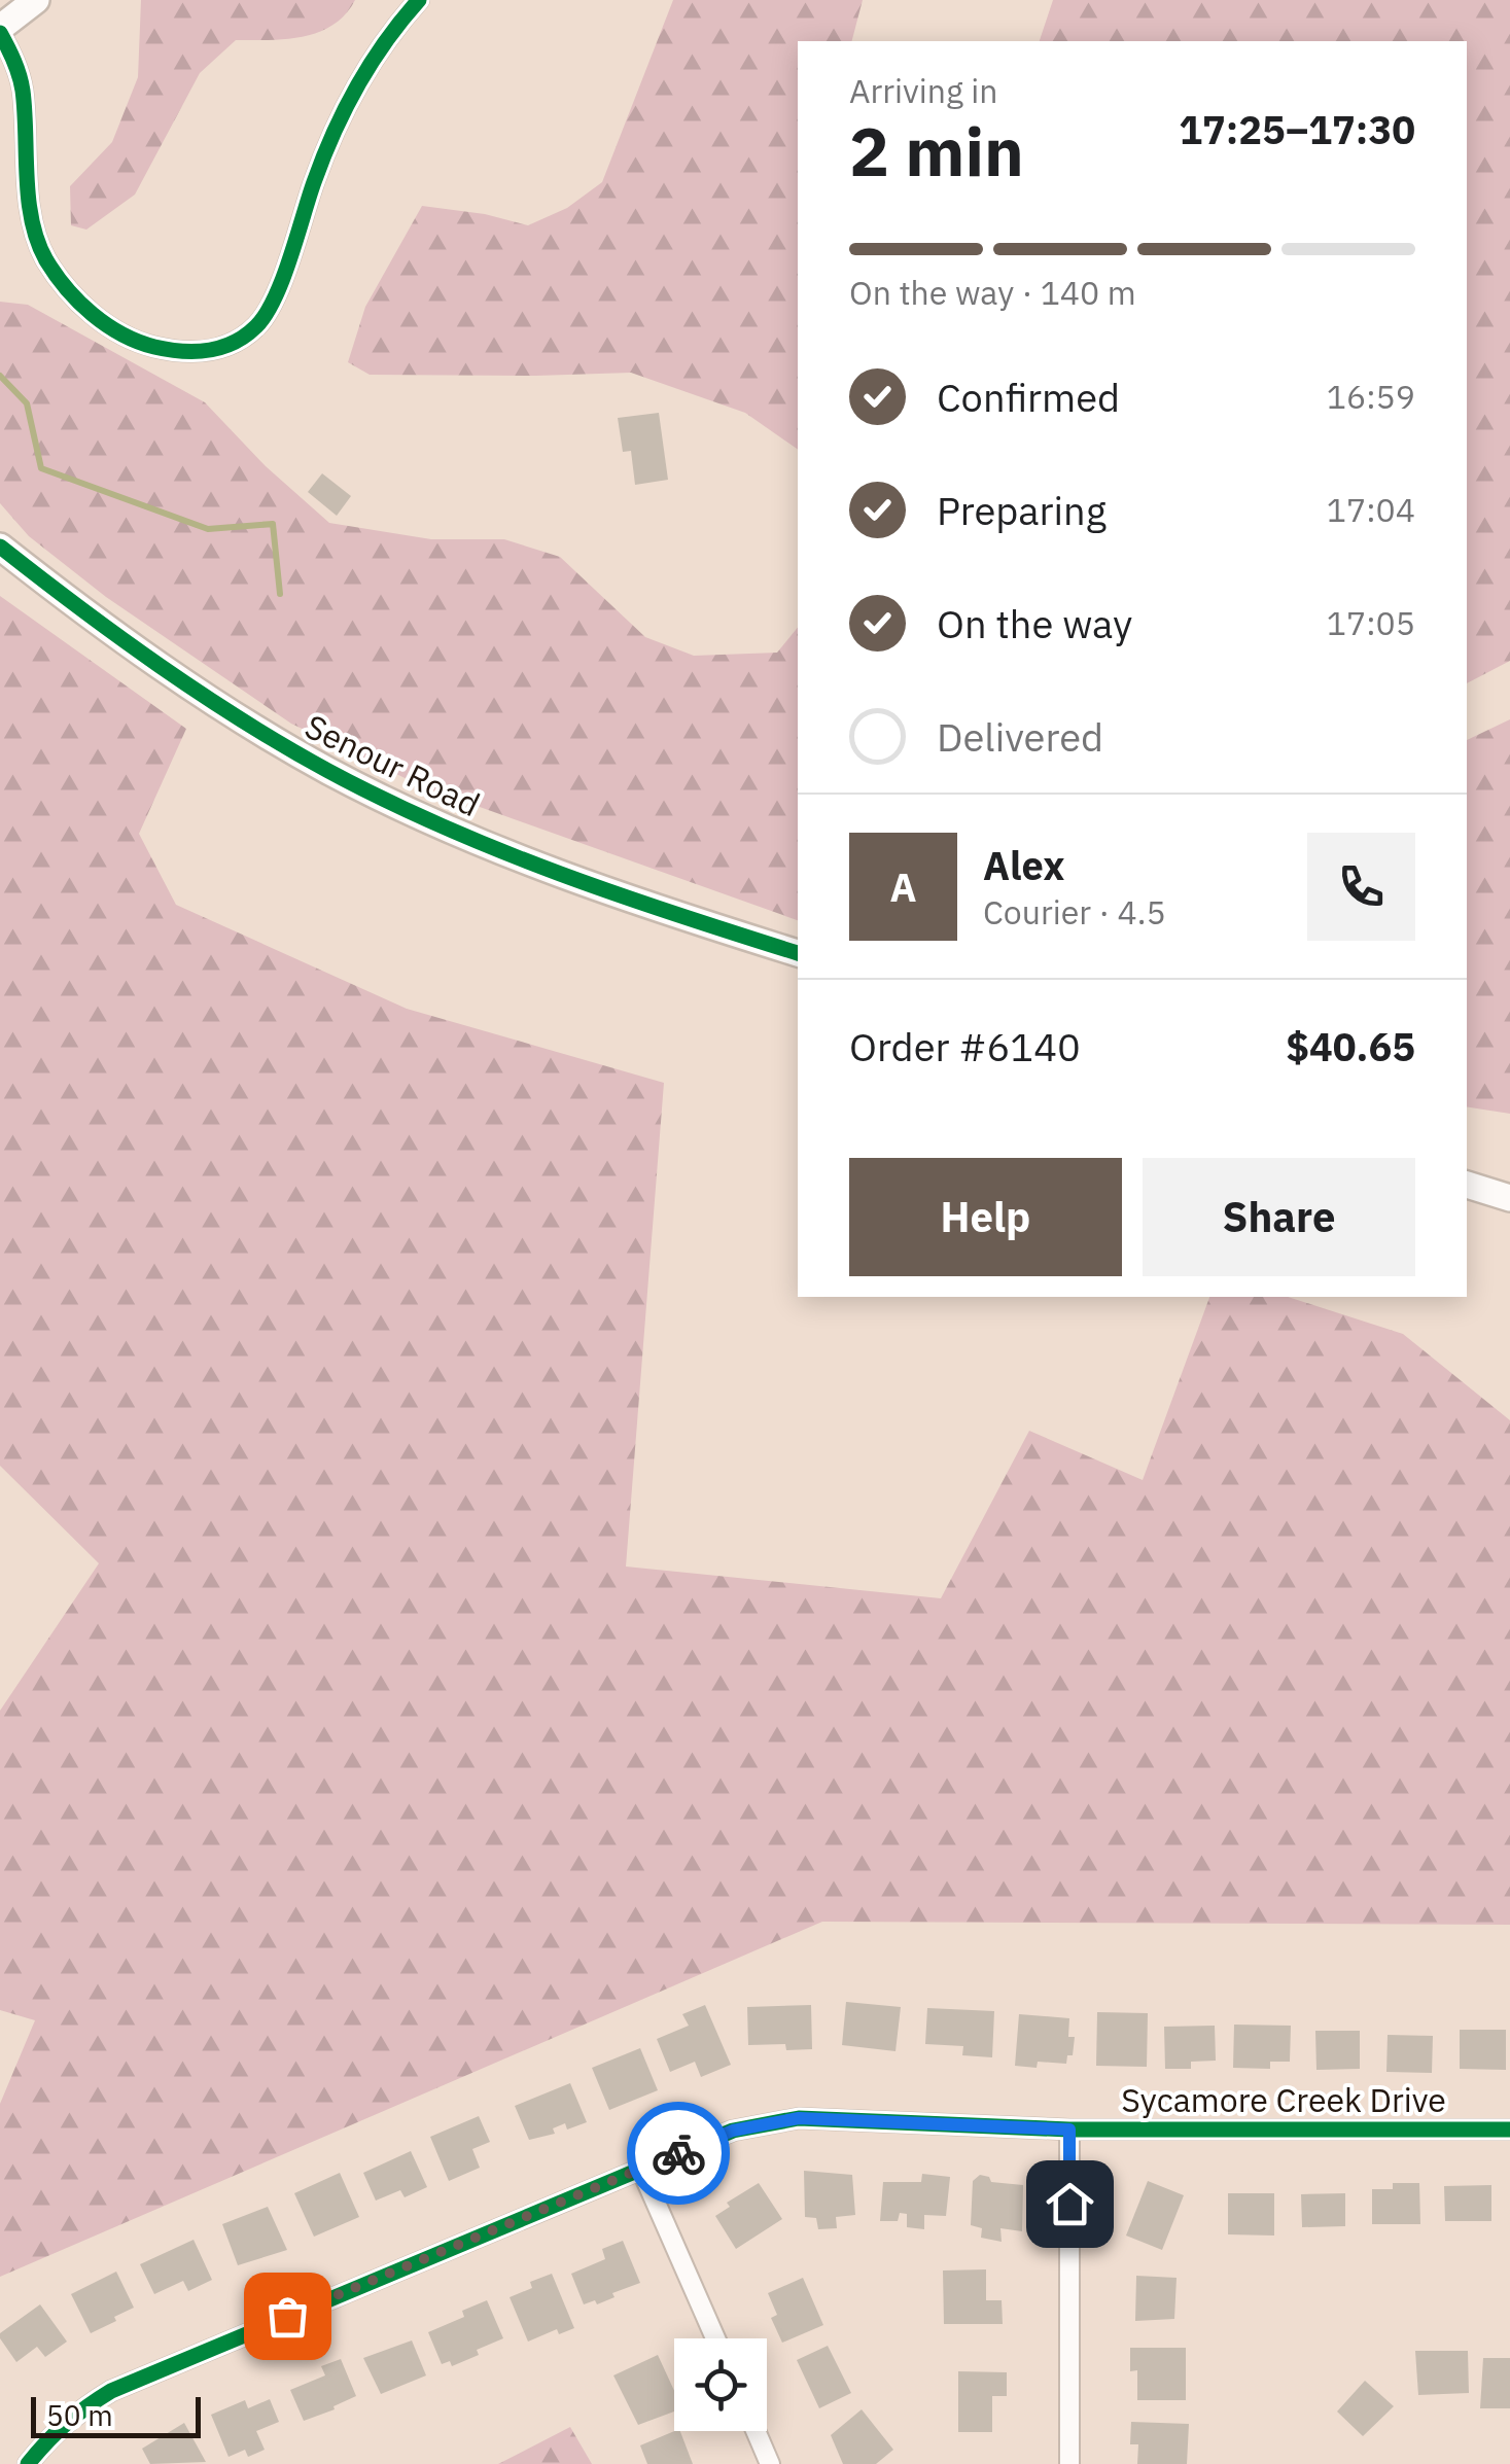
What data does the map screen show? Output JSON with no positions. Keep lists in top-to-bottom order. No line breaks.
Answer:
{"streets":{"street":["Senour Road","Sycamore Creek Drive"]},"scale_bar":"50 m","page":{"heading":["2 min","Arriving in","17:25–17:30"],"panel":["Alex","Courier · 4.5","Order #6140","$40.65"],"bar":"On the way · 140 m","list":[["Confirmed","16:59"],["Preparing","17:04"],["On the way","17:05"],"Delivered"],"round":"A","buttons":["Help","Share"],"scale":"50 m"}}
